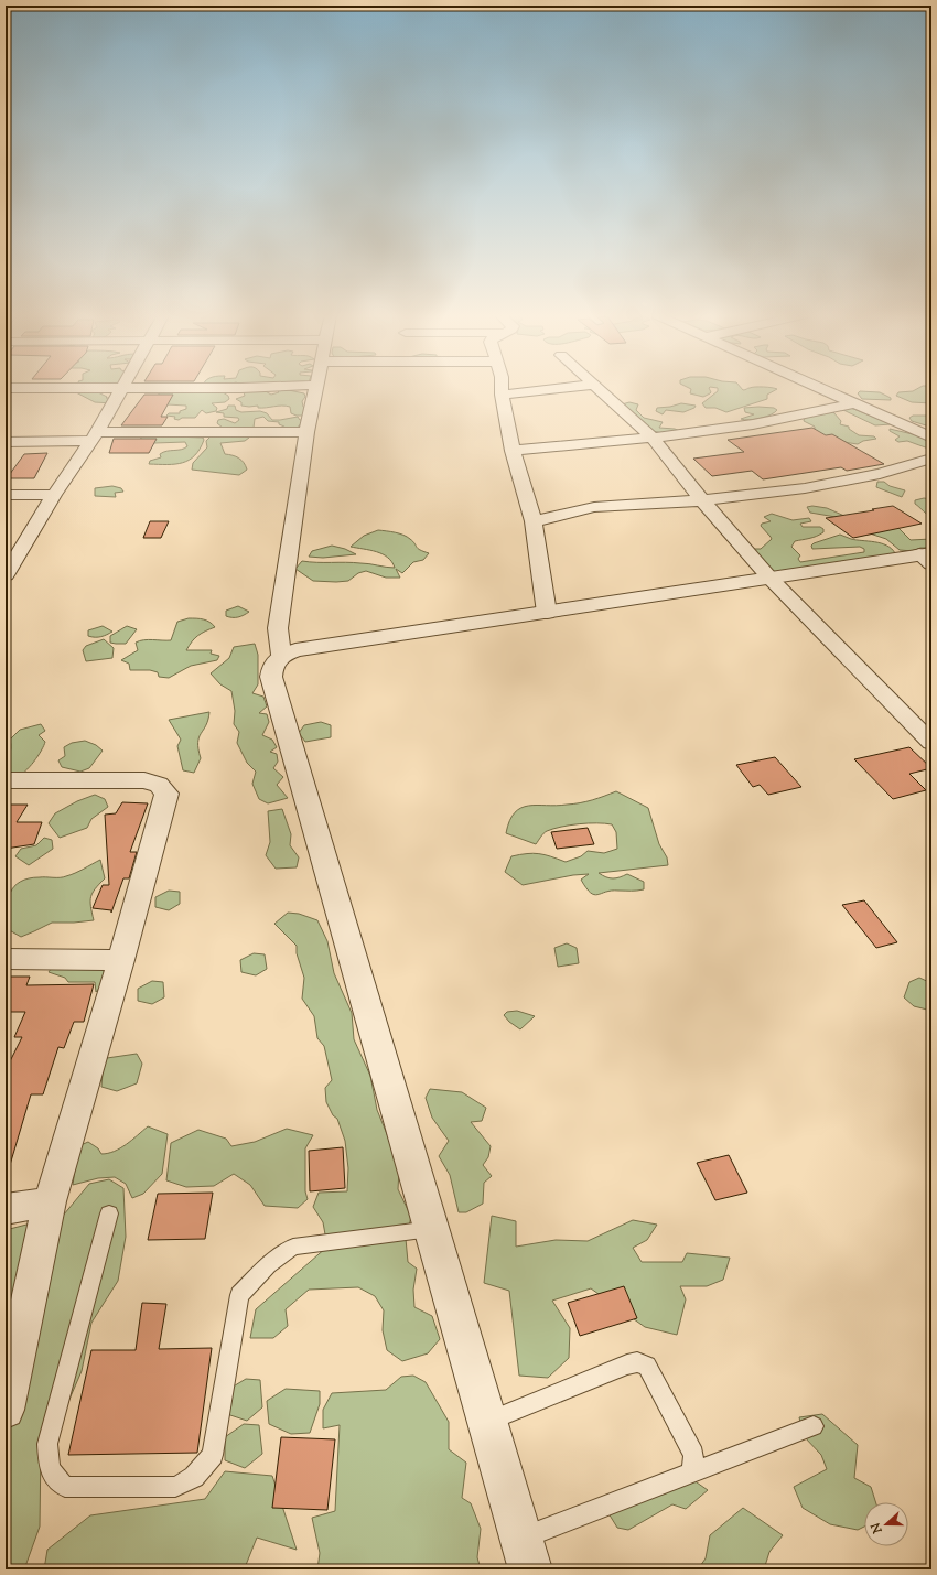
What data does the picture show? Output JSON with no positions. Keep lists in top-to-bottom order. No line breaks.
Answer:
{"north":"left"}
